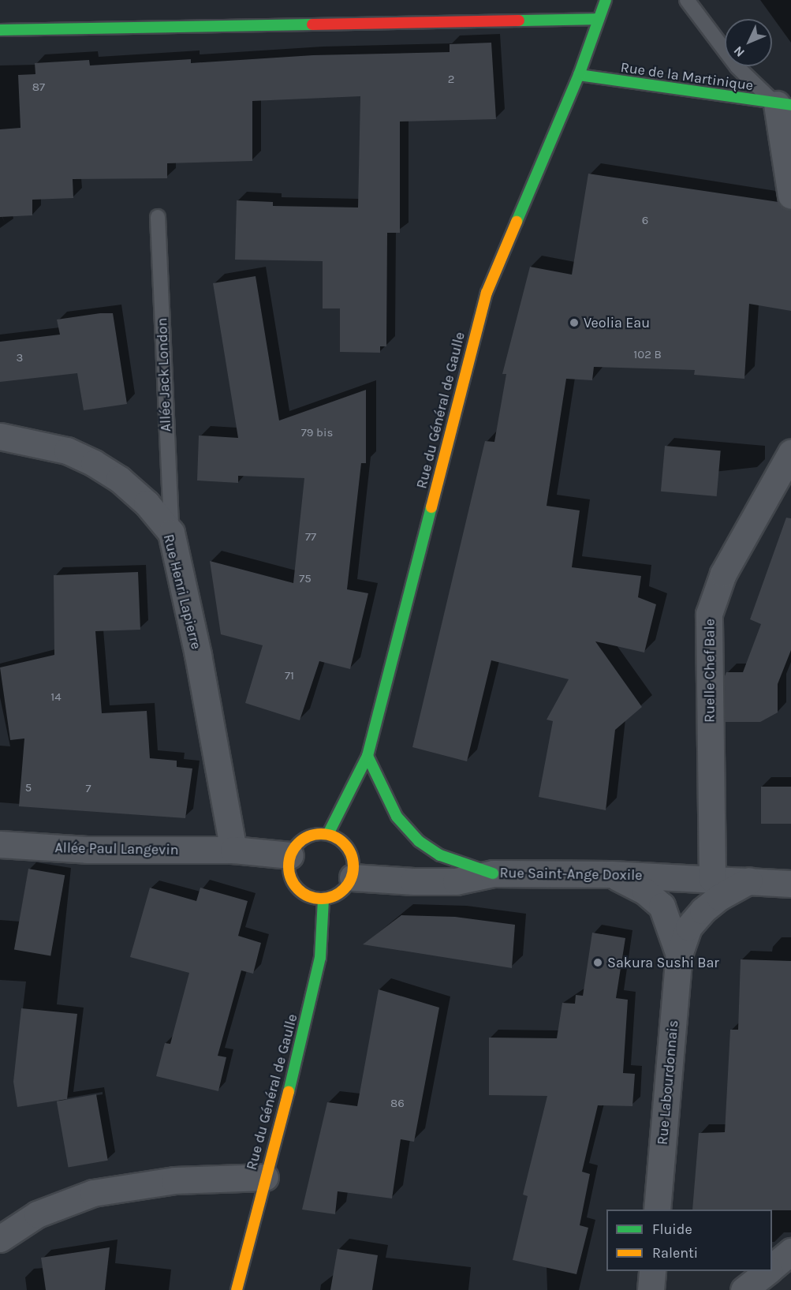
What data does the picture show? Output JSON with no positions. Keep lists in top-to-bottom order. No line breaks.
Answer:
{"streets":{"main road":["Rue de la Martinique","Rue du Général de Gaulle"],"street":["Rue Henri Lapierre","Ruelle Chef Bale","Allée Paul Langevin","Rue Saint-Ange Doxile","Rue Labourdonnais"],"lane":["Allée Jack London"]},"crossings":[["Rue de la Martinique","Rue du Général de Gaulle"],["Allée Jack London","Rue Henri Lapierre"],["Rue du Général de Gaulle","Allée Paul Langevin"],["Rue du Général de Gaulle","Rue Saint-Ange Doxile"],["Rue Henri Lapierre","Allée Paul Langevin"],["Ruelle Chef Bale","Rue Saint-Ange Doxile"],["Allée Paul Langevin","Rue Saint-Ange Doxile"]],"places":["Veolia Eau","Sakura Sushi Bar"],"house_numbers":["2","87","6","102 B","3","79 bis","77","75","71","14","5","7","86"],"legend":["Fluide","Ralenti"],"north":"bottom left"}
